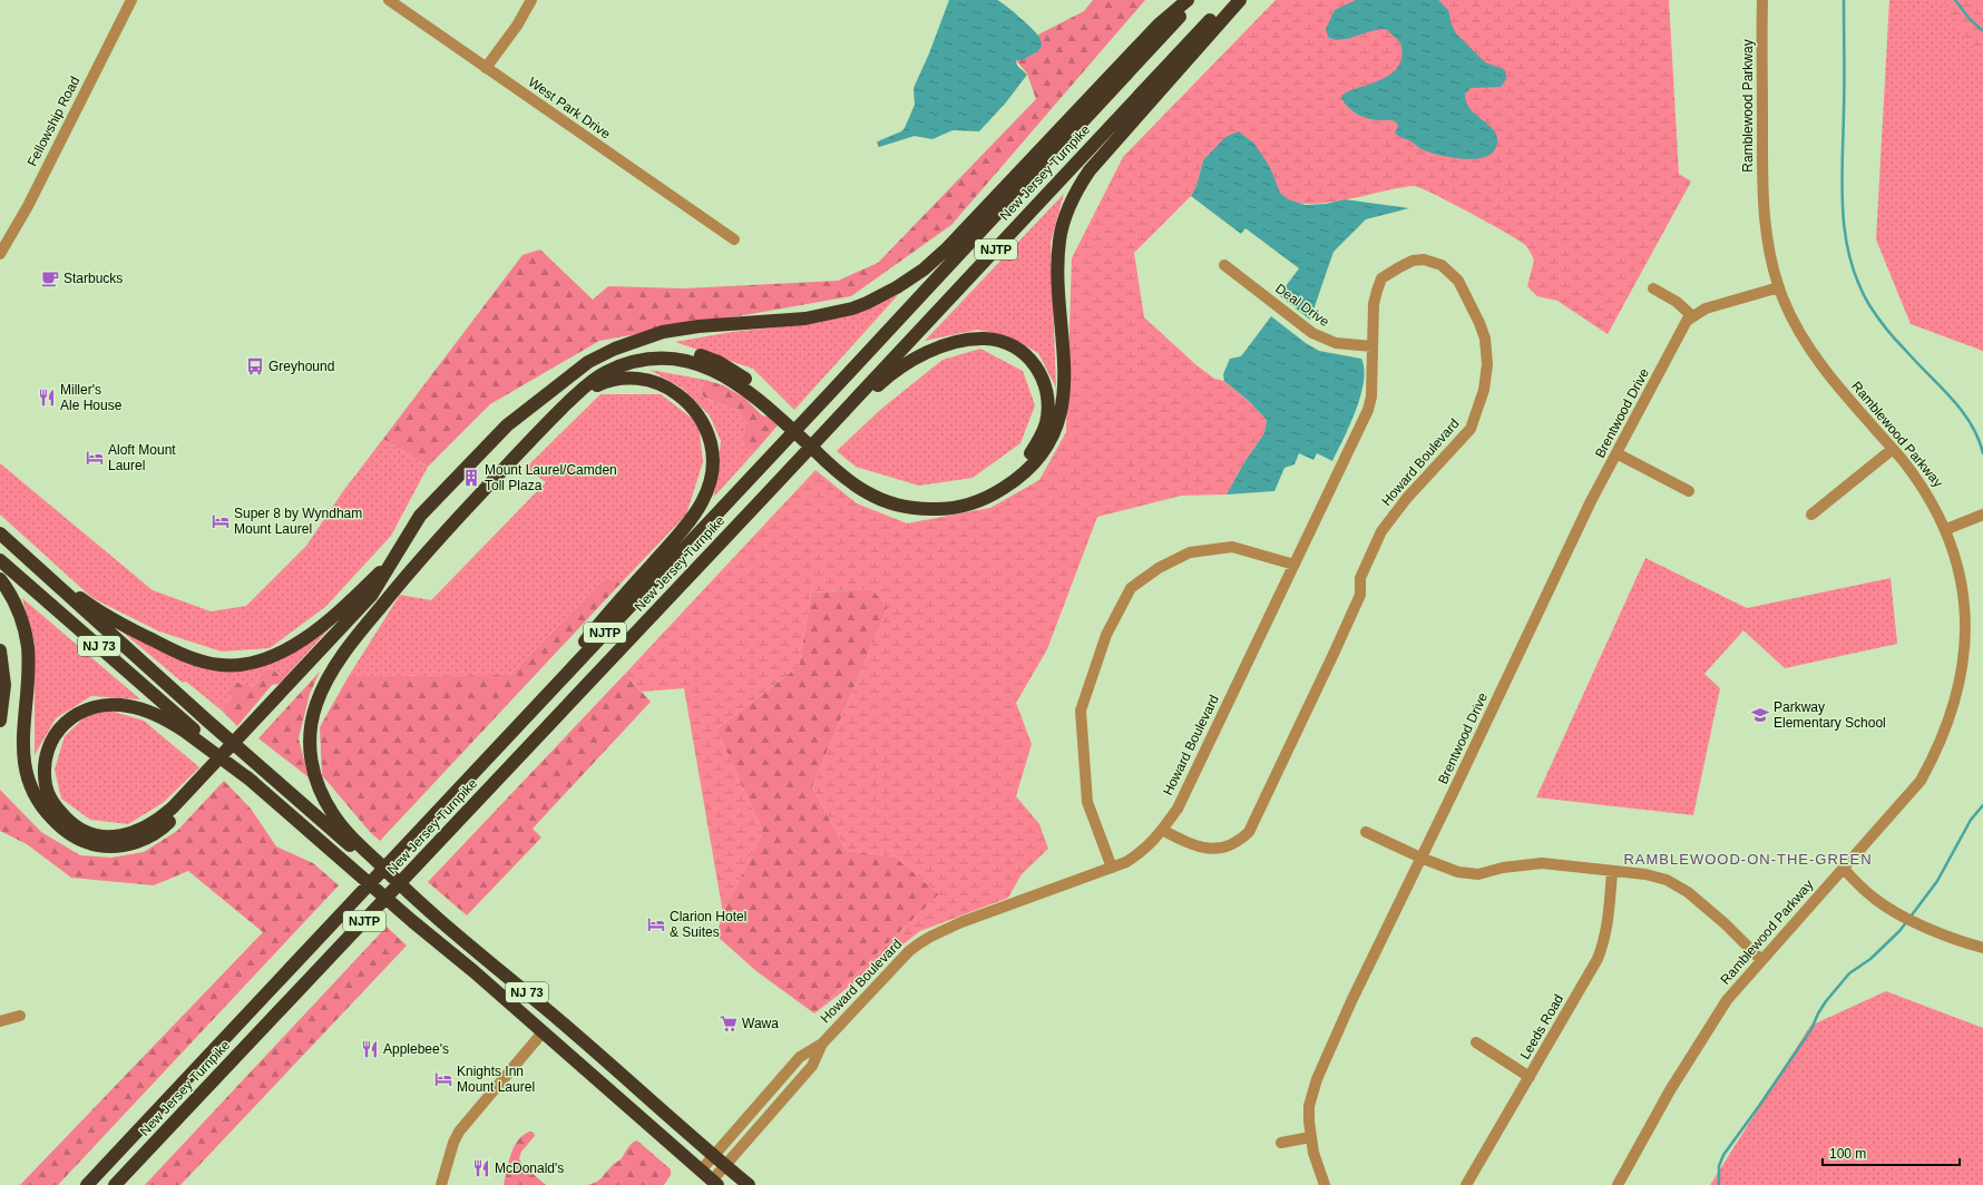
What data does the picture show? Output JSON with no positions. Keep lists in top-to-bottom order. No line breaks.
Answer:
{"streets":{"highway":["New Jersey Turnpike","NJTP","NJ 73"],"street":["Ramblewood Parkway","West Park Drive","Fellowship Road","Deal Drive","Brentwood Drive","Howard Boulevard","Leeds Road"]},"crossings":[["Deal Drive","Howard Boulevard"],["Howard Boulevard","NJ 73"]],"districts":["RAMBLEWOOD-ON-THE-GREEN"],"places":{"cafe":["Starbucks"],"bus stop":["Greyhound"],"restaurant":["Miller's Ale House","Applebee's","McDonald's"],"hotel":["Aloft Mount Laurel","Super 8 by Wyndham Mount Laurel","Clarion Hotel & Suites","Knights Inn Mount Laurel"],"building":["Mount Laurel/Camden Toll Plaza"],"school or university":["Parkway Elementary School"],"supermarket":["Wawa"]},"scale_bar":"100 m"}
